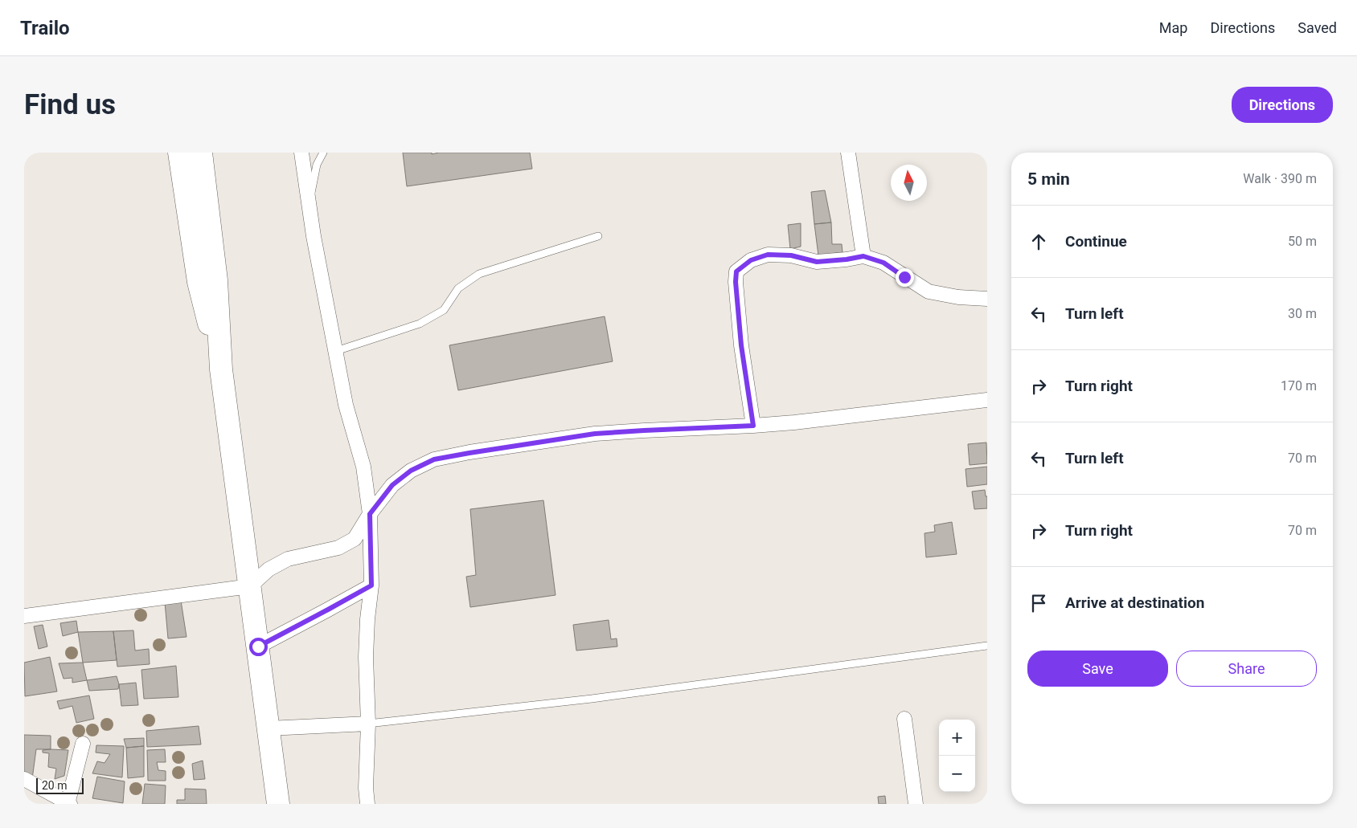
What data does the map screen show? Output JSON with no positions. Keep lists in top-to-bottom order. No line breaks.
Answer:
{"scale_bar":"20 m","north":"top","page":{"header":"Trailo","nav":["Map","Directions","Saved"],"buttons":["Directions",["Save","Share"]],"title":"Find us","heading":["5 min","Walk · 390 m"],"list":[["Continue","50 m"],["Turn left","30 m"],["Turn right","170 m"],["Turn left","70 m"],["Turn right","70 m"],"Arrive at destination"],"map_buttons":["+","−"],"scale":"20 m"}}
